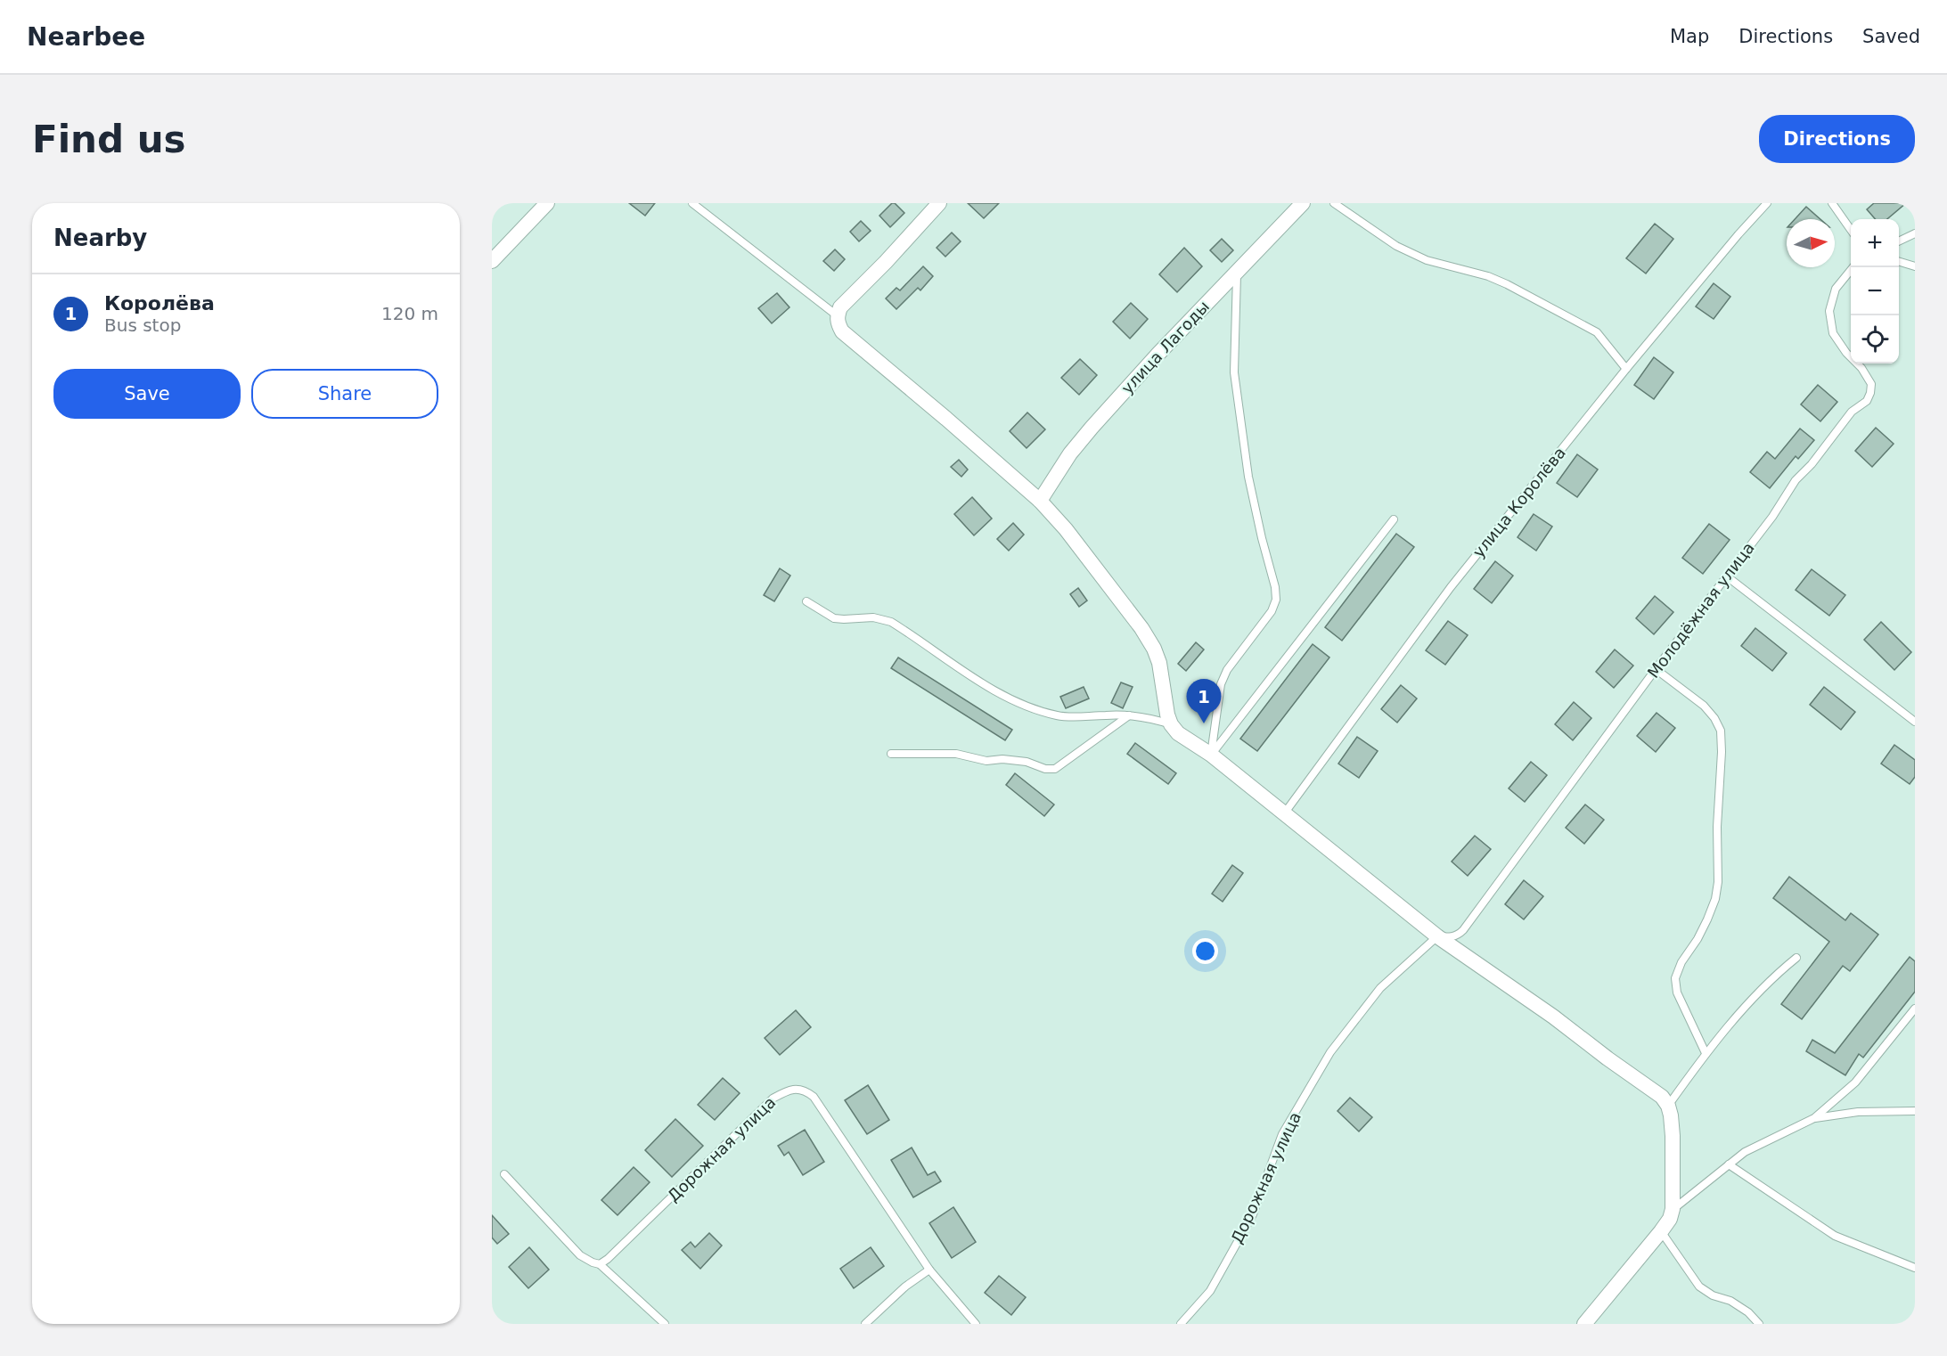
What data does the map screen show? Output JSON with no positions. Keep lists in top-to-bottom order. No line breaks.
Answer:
{"streets":{"street":["улица Лагоды"],"lane":["улица Королёва","Молодёжная улица","Дорожная улица"]},"crossings":[["Молодёжная улица","Дорожная улица"]],"north":"right","page":{"header":"Nearbee","nav":["Map","Directions","Saved"],"buttons":["Directions",["Save","Share"]],"title":"Find us","heading":"Nearby","map_buttons":["+","−"],"list":[{"mark":"1","name":"Королёва","note":"Bus stop","value":"120 m"}],"pins":"1"}}
